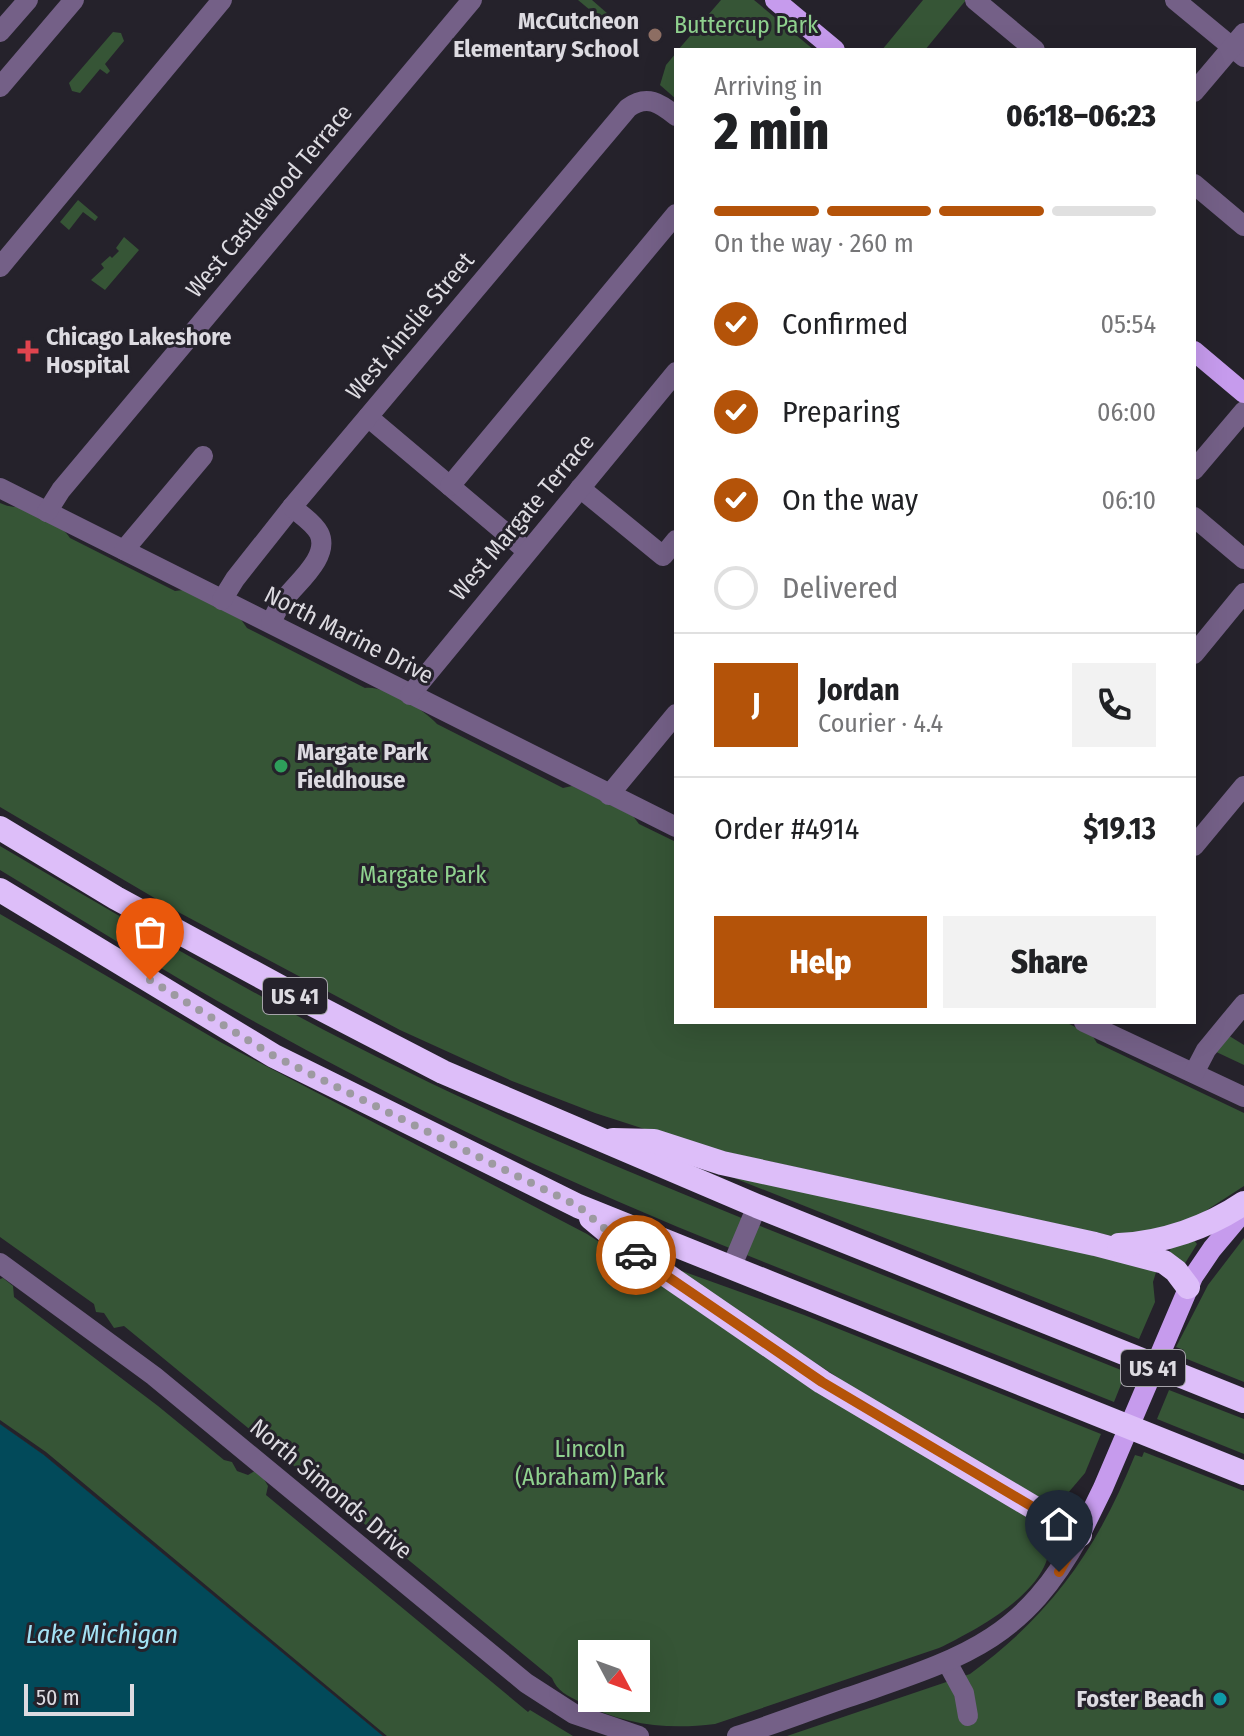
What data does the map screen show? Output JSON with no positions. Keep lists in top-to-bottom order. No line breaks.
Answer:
{"streets":{"highway":["US 41"],"street":["West Castlewood Terrace","West Ainslie Street","West Margate Terrace","North Marine Drive","North Simonds Drive"]},"crossings":[["West Castlewood Terrace","North Marine Drive"],["West Ainslie Street","North Marine Drive"],["West Margate Terrace","North Marine Drive"]],"water":["Lake Michigan"],"parks":["Buttercup Park","Margate Park","Lincoln (Abraham) Park"],"places":{"other":["McCutcheon Elementary School","Margate Park Fieldhouse","Foster Beach"],"health":["Chicago Lakeshore Hospital"]},"scale_bar":"50 m","north":"bottom right","page":{"heading":["2 min","Arriving in","06:18–06:23"],"panel":["Jordan","Courier · 4.4","Order #4914","$19.13"],"bar":"On the way · 260 m","list":[["Confirmed","05:54"],["Preparing","06:00"],["On the way","06:10"],"Delivered"],"round":"J","buttons":["Help","Share"],"scale":"50 m"}}
